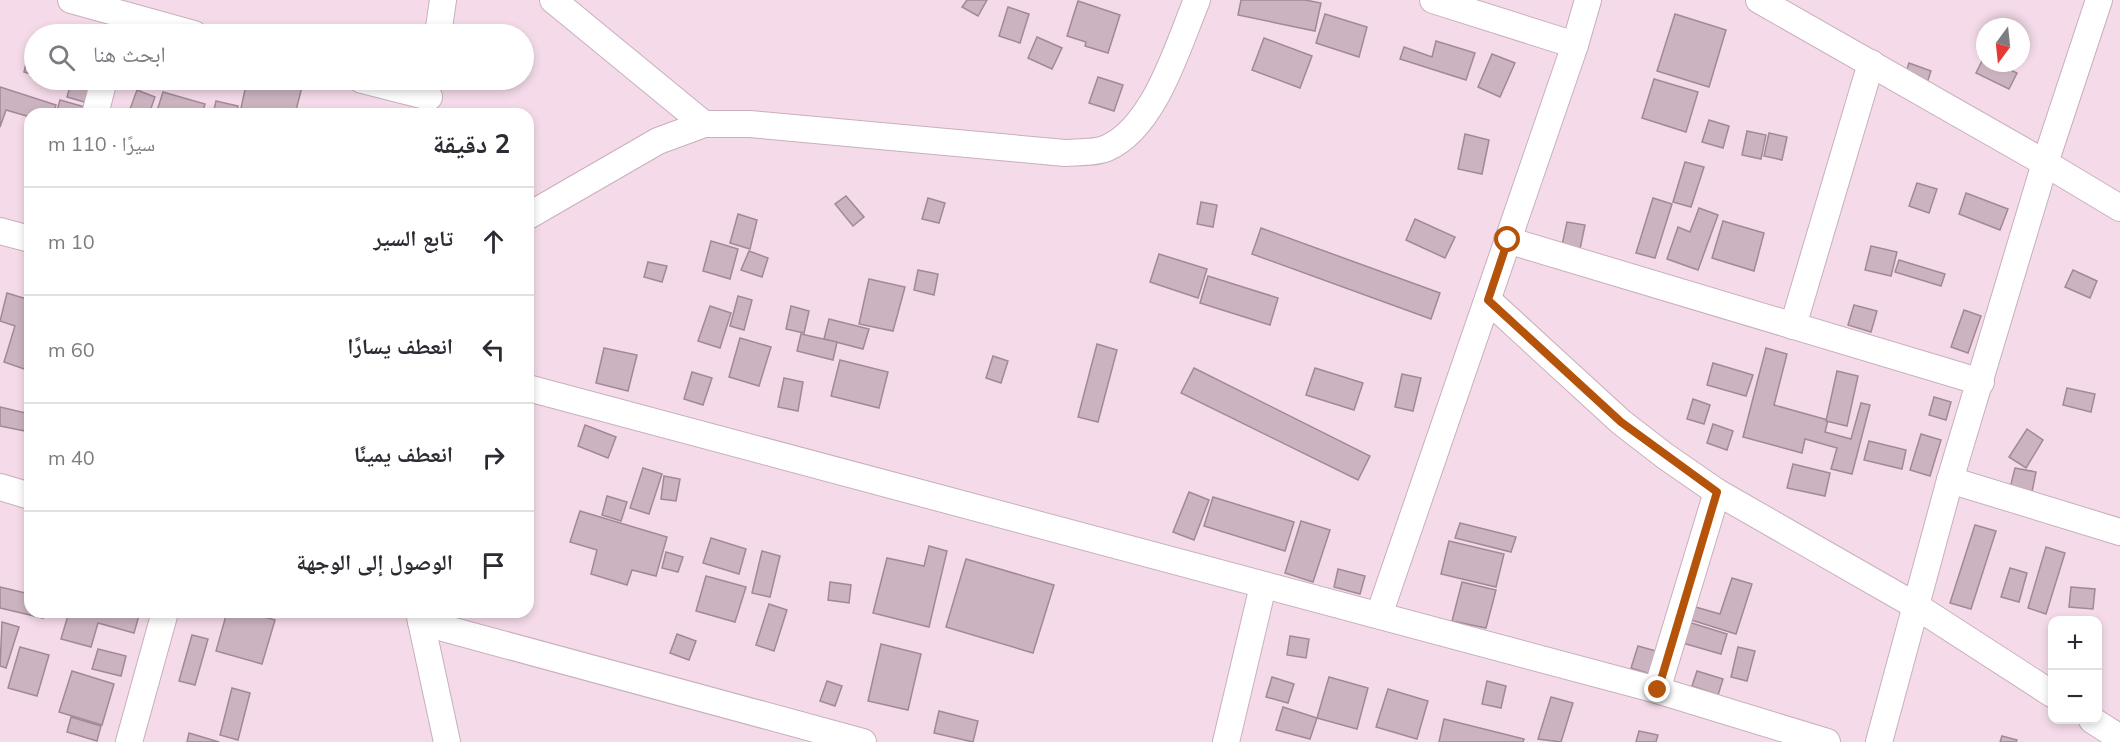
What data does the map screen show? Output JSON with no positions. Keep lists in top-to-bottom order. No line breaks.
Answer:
{"north":"bottom","page":{"search":"ابحث هنا","heading":["2 دقيقة","سيرًا · 110 m"],"list":[["تابع السير","10 m"],["انعطف يسارًا","60 m"],["انعطف يمينًا","40 m"],"الوصول إلى الوجهة"],"map_buttons":["+","−"]}}
